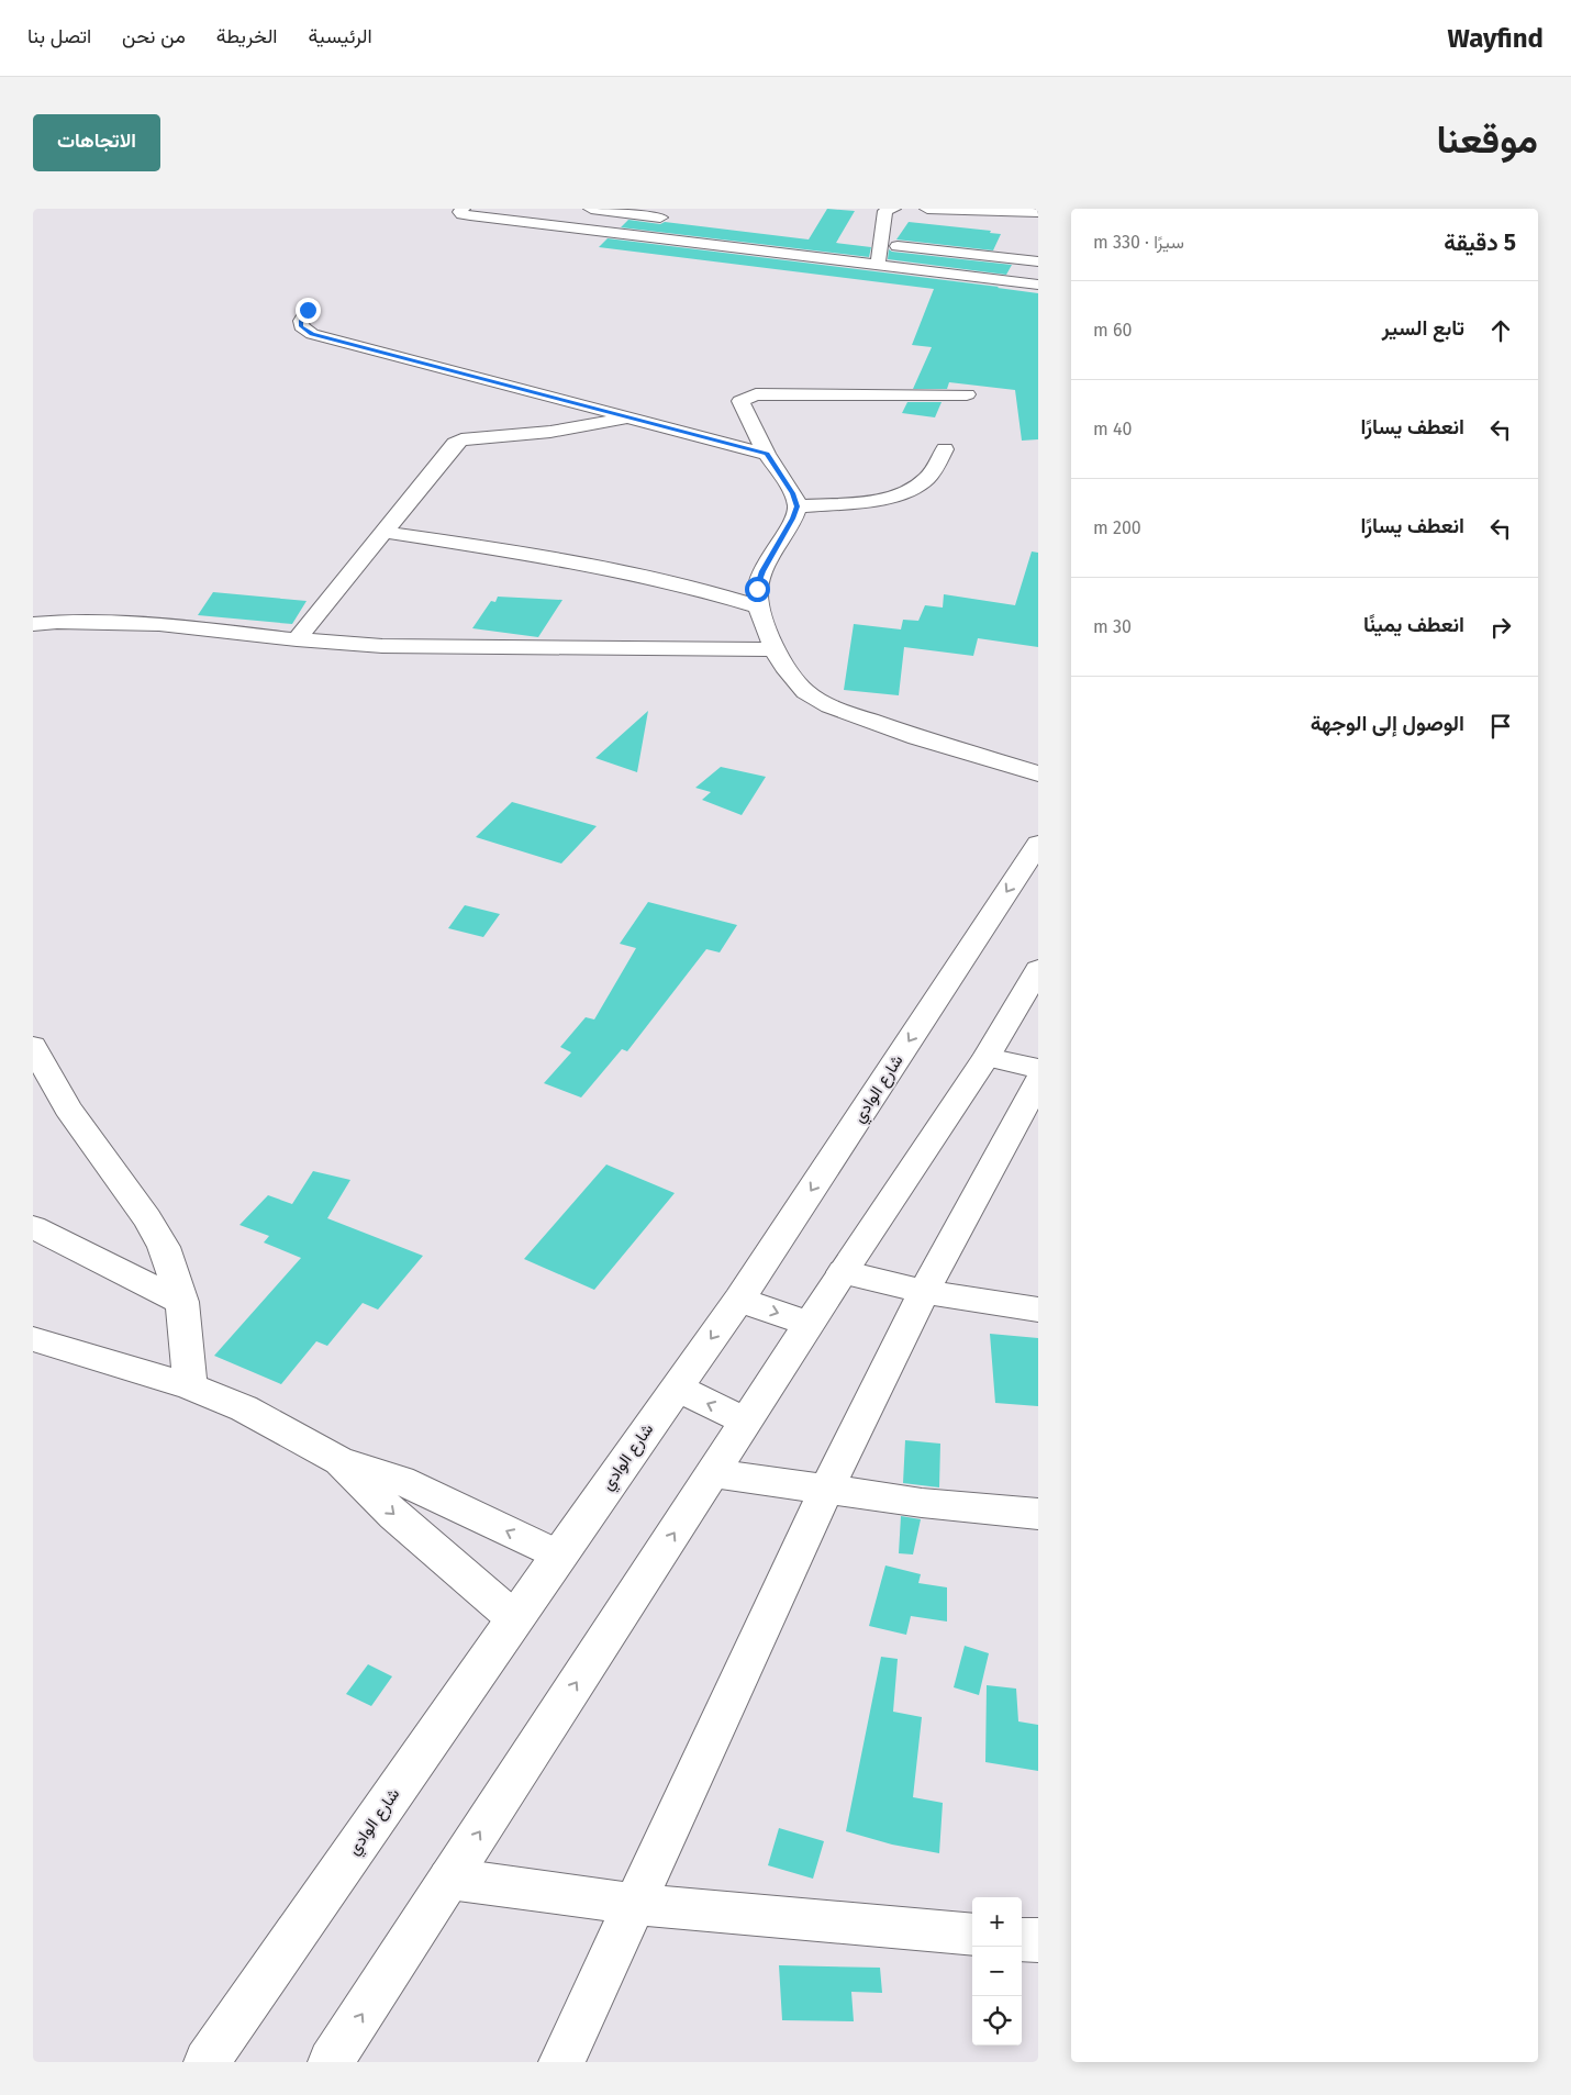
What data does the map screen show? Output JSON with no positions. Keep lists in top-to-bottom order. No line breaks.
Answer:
{"streets":{"main road":["شارع الوادي"]},"page":{"header":"Wayfind","nav":["الرئيسية","الخريطة","من نحن","اتصل بنا"],"title":"موقعنا","buttons":"الاتجاهات","heading":["5 دقيقة","سيرًا · 330 m"],"list":[["تابع السير","60 m"],["انعطف يسارًا","40 m"],["انعطف يسارًا","200 m"],["انعطف يمينًا","30 m"],"الوصول إلى الوجهة"],"map_buttons":["+","−"]}}
